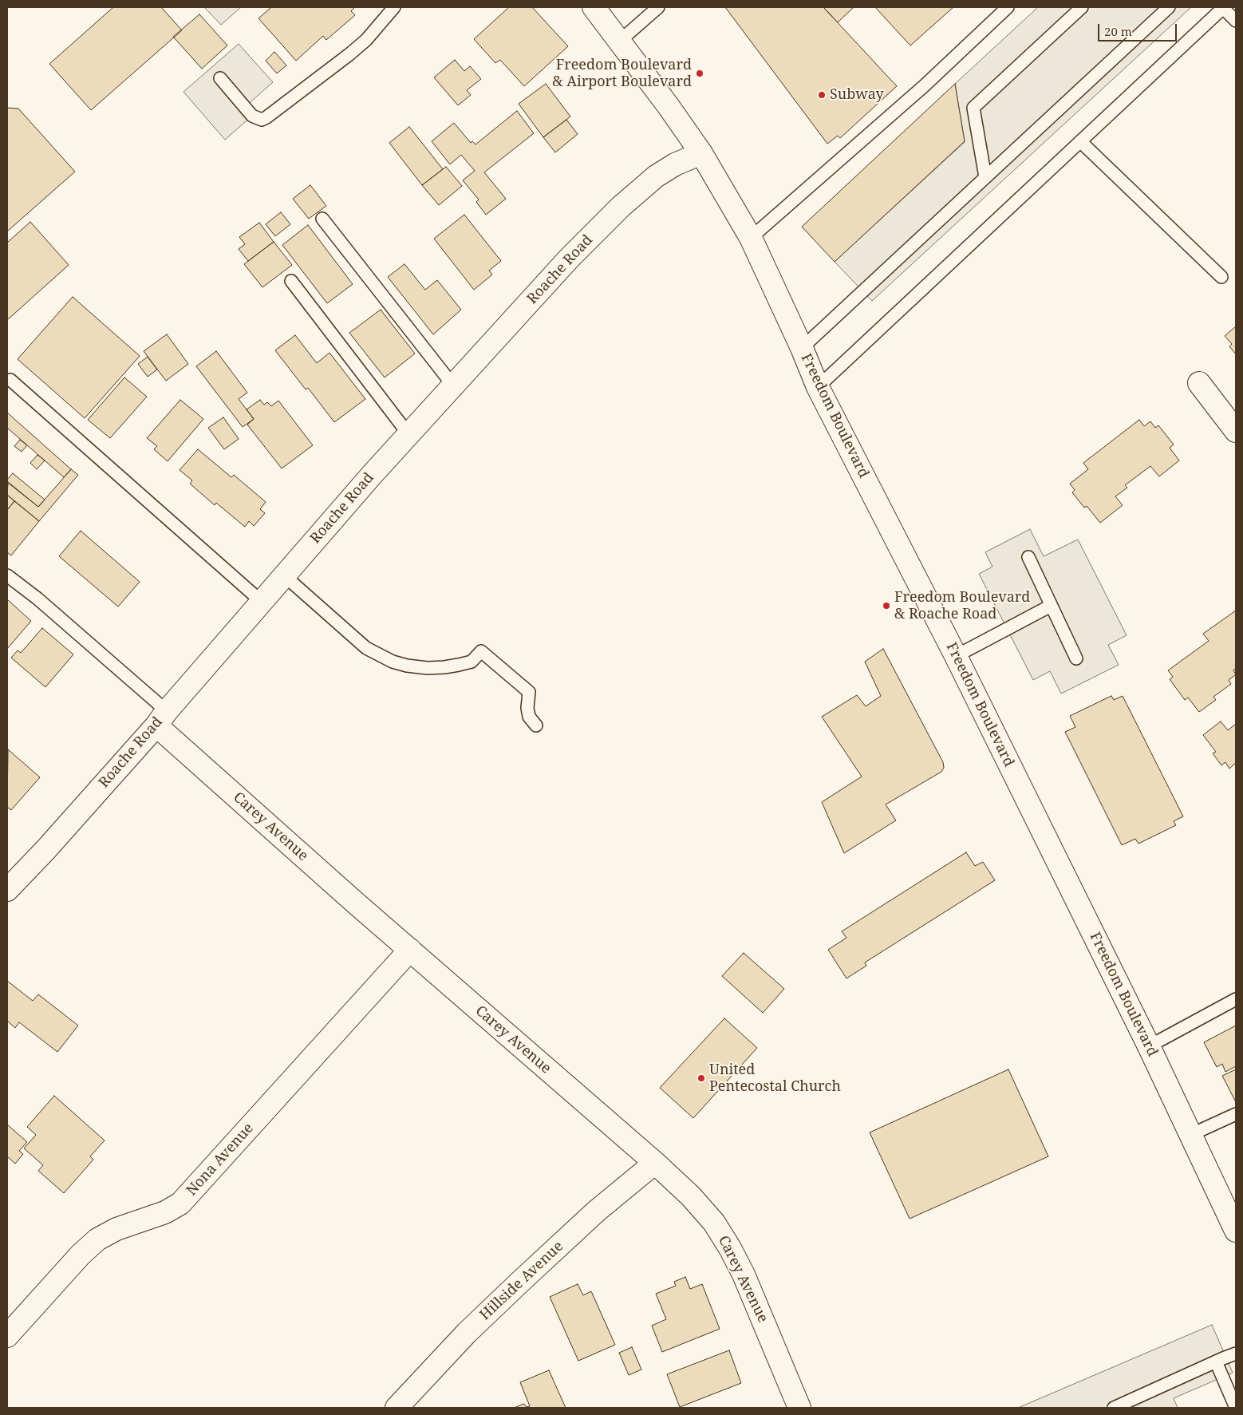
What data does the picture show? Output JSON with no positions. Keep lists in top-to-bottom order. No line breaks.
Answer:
{"streets":{"street":["Roache Road","Freedom Boulevard","Carey Avenue","Nona Avenue","Hillside Avenue"]},"crossings":[["Roache Road","Freedom Boulevard"],["Roache Road","Carey Avenue"],["Carey Avenue","Nona Avenue"],["Carey Avenue","Hillside Avenue"]],"places":["Freedom Boulevard & Airport Boulevard","Subway","Freedom Boulevard & Roache Road","United Pentecostal Church"],"scale_bar":"20 m"}
